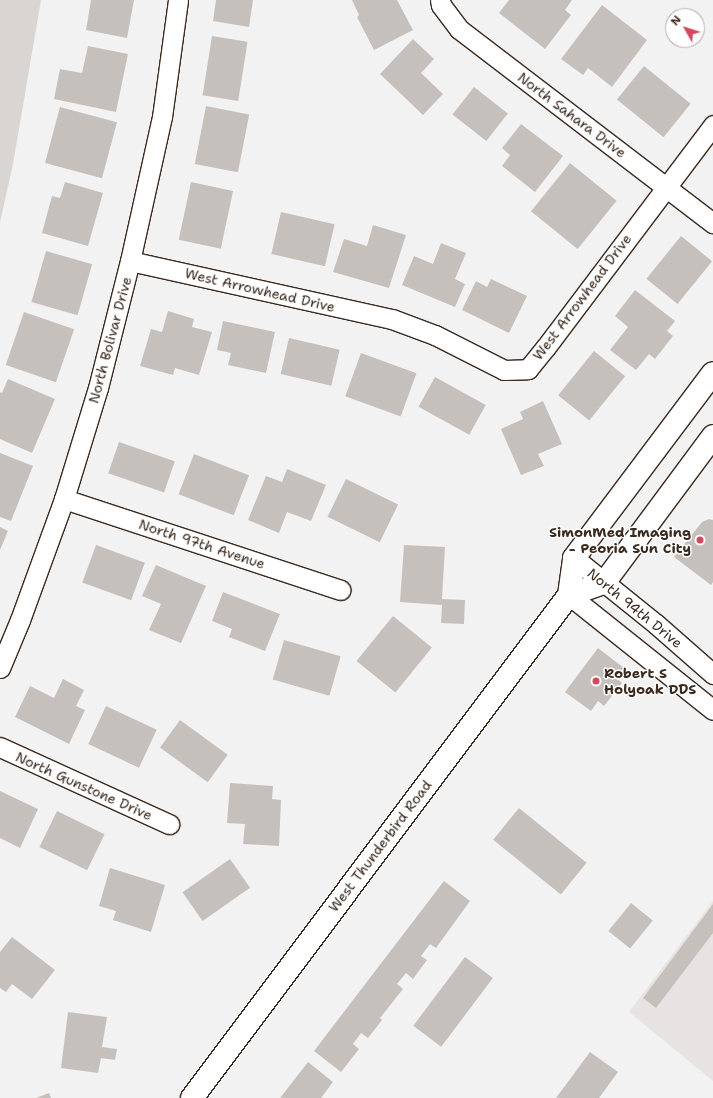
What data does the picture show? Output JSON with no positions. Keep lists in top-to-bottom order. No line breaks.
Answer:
{"streets":{"main road":["West Thunderbird Road"],"street":["North Sahara Drive","West Arrowhead Drive","North Bolivar Drive","North 97th Avenue","North 94th Drive","North Gunstone Drive"]},"crossings":[["North Sahara Drive","West Arrowhead Drive"],["West Arrowhead Drive","North Bolivar Drive"],["North Bolivar Drive","North 97th Avenue"],["North 94th Drive","West Thunderbird Road"]],"places":["SimonMed Imaging - Peoria Sun City","Robert S Holyoak DDS"],"north":"top left"}
